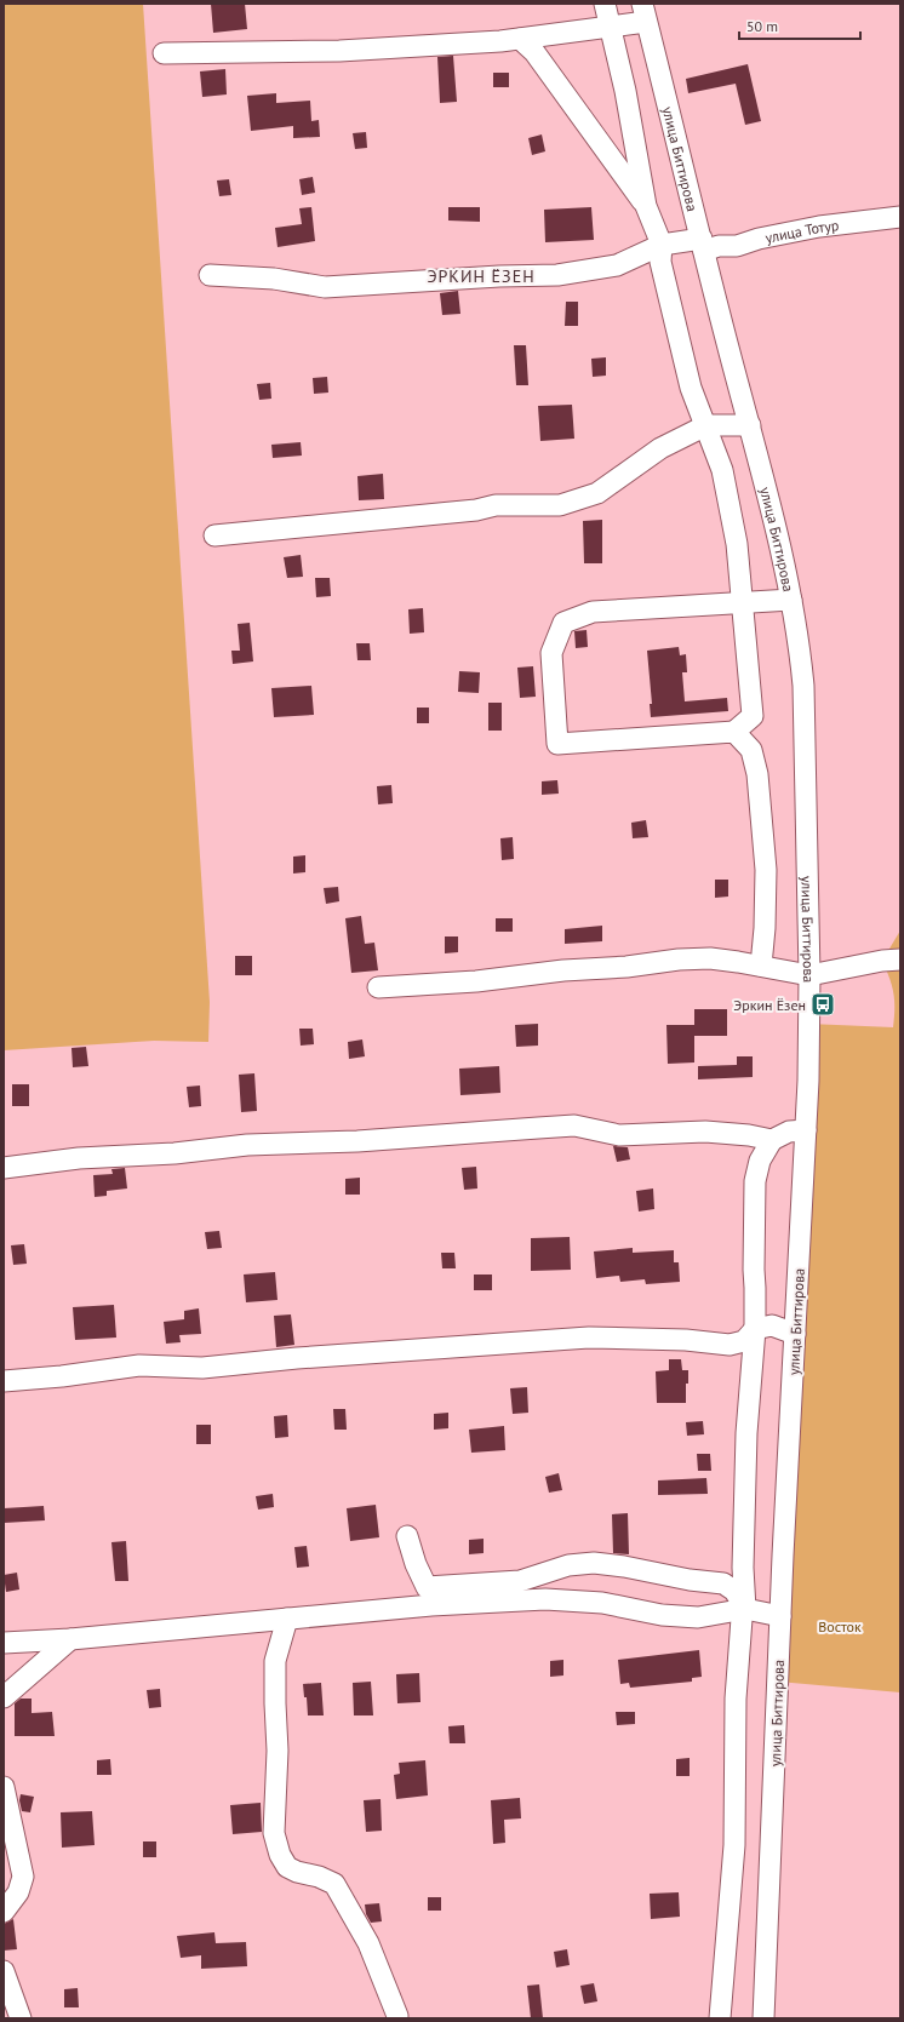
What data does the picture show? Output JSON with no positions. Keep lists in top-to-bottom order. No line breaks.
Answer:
{"streets":{"street":["улица Биттирова","улица Тотур"]},"crossings":[["улица Биттирова","улица Тотур"]],"districts":["ЭРКИН ЁЗЕН"],"parks":["Восток"],"places":{"bus stop":["Эркин Ёзен"]},"scale_bar":"50 m"}
